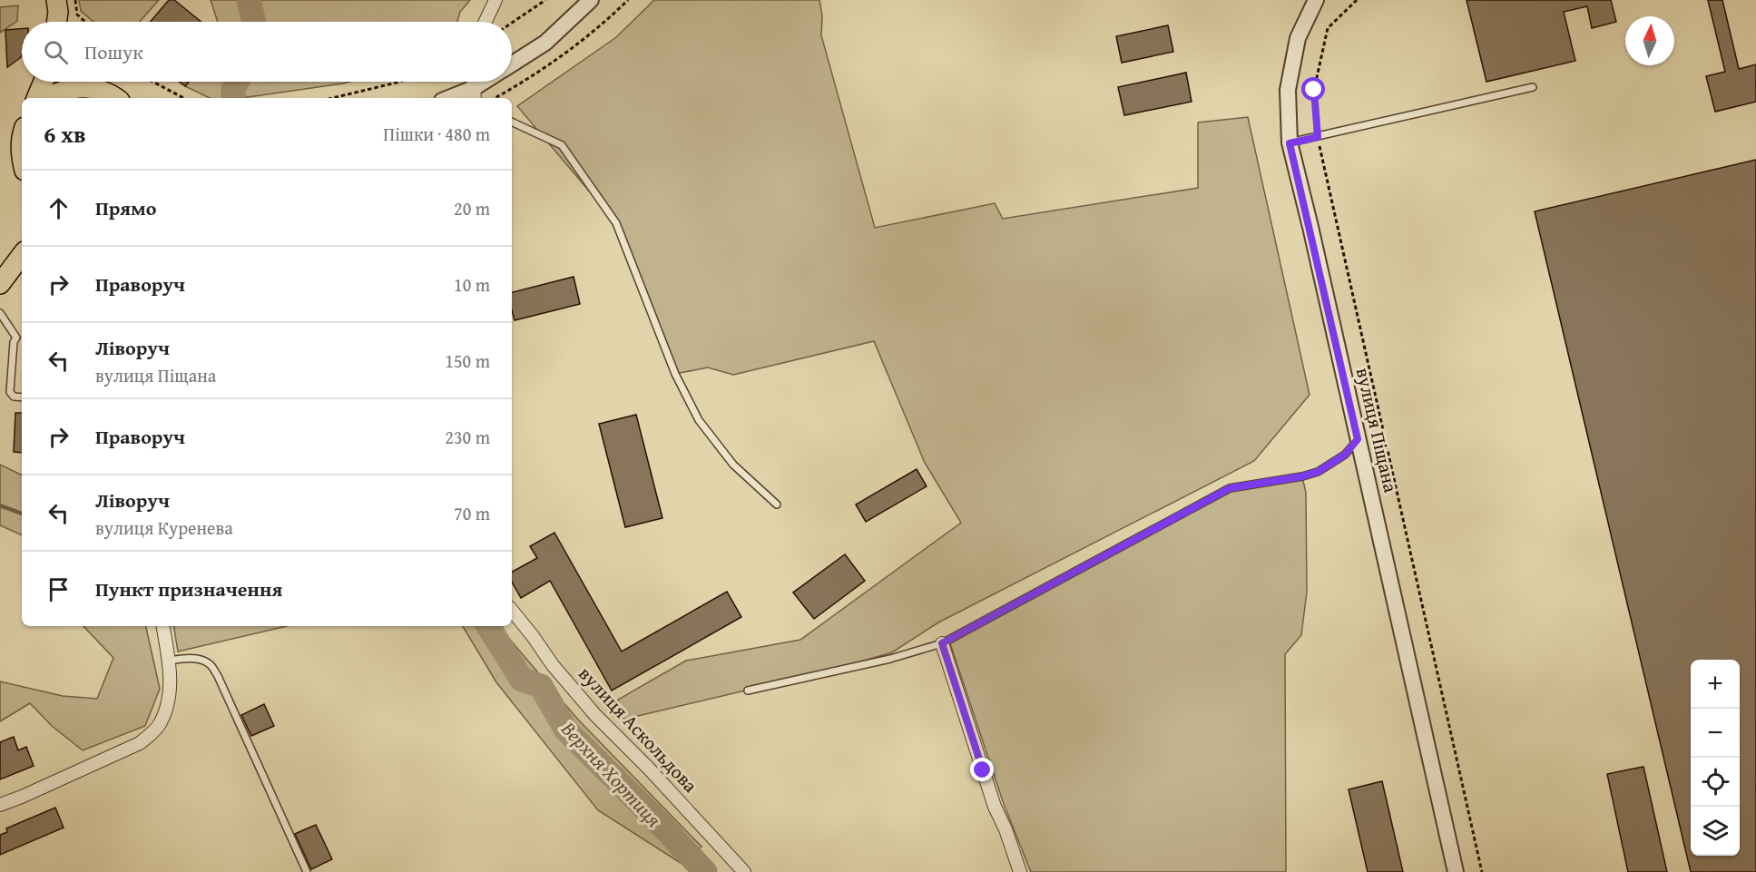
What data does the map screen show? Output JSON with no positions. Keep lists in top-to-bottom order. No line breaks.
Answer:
{"streets":{"street":["вулиця Піщана","вулиця Аскольдова"]},"water":["Верхня Хортиця"],"north":"top","page":{"search":"Пошук","heading":["6 хв","Пішки · 480 m"],"list":[["Прямо","20 m"],["Праворуч","10 m"],["Ліворуч","вулиця Піщана","150 m"],["Праворуч","230 m"],["Ліворуч","вулиця Куренева","70 m"],"Пункт призначення"],"map_buttons":["+","−"]}}
